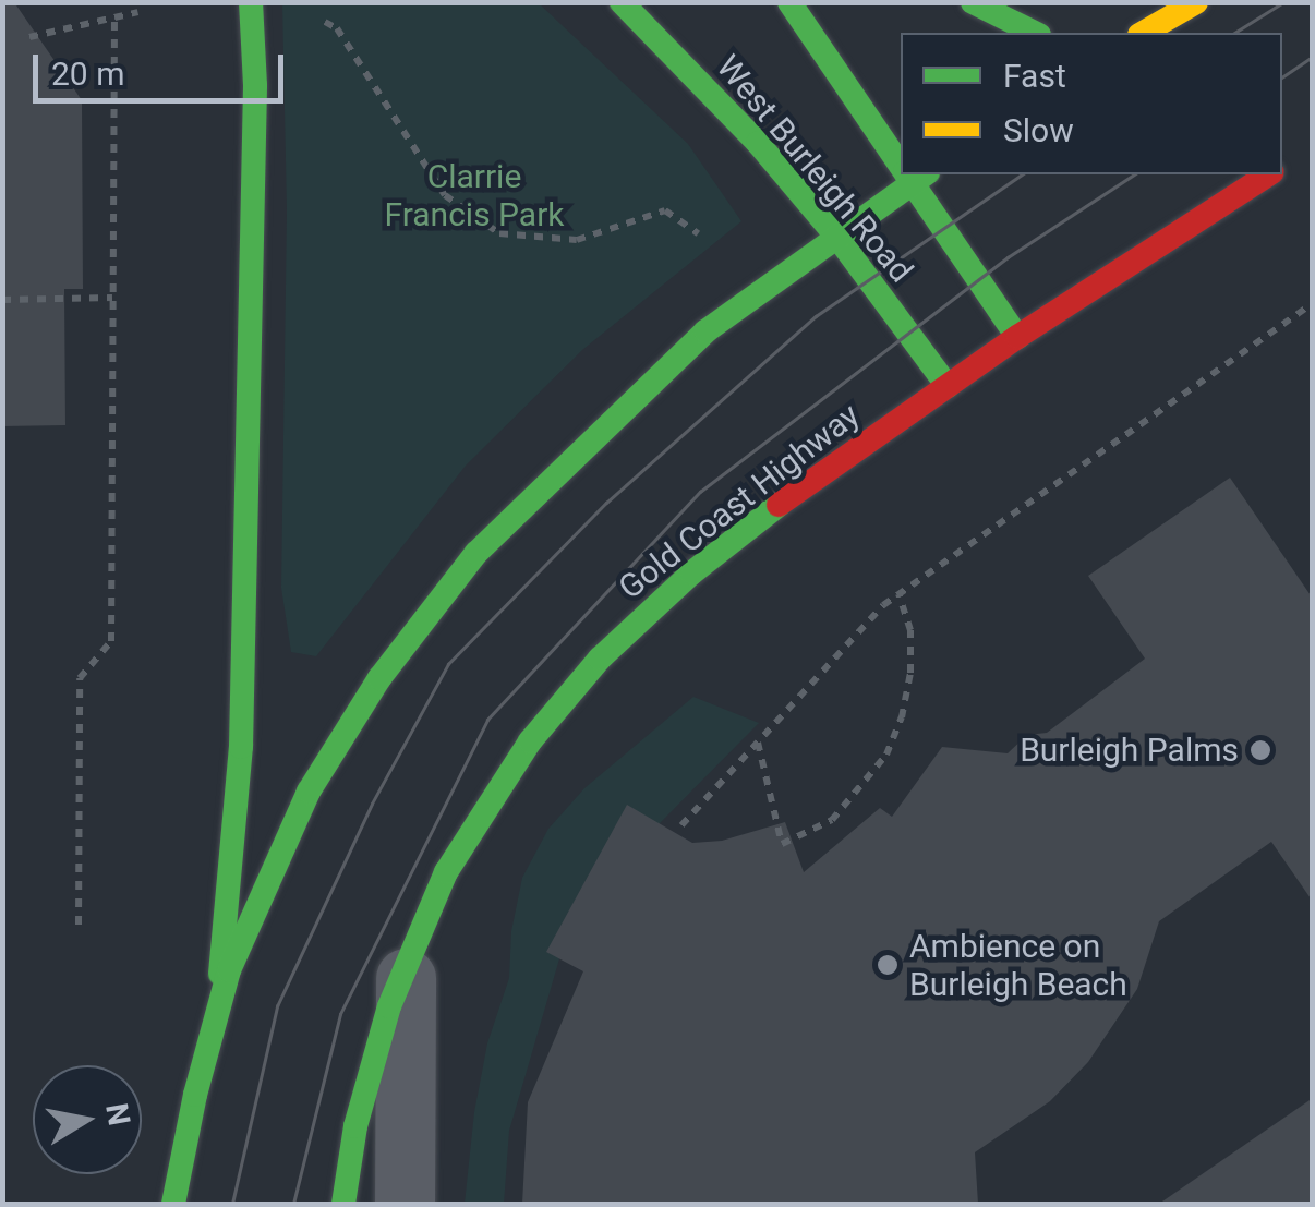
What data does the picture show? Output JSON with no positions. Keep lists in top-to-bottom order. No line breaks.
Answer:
{"streets":{"main road":["West Burleigh Road","Gold Coast Highway"]},"crossings":[["West Burleigh Road","Gold Coast Highway"]],"parks":["Clarrie Francis Park"],"places":["Burleigh Palms","Ambience on Burleigh Beach"],"legend":["Fast","Slow"],"scale_bar":"20 m","north":"right"}
